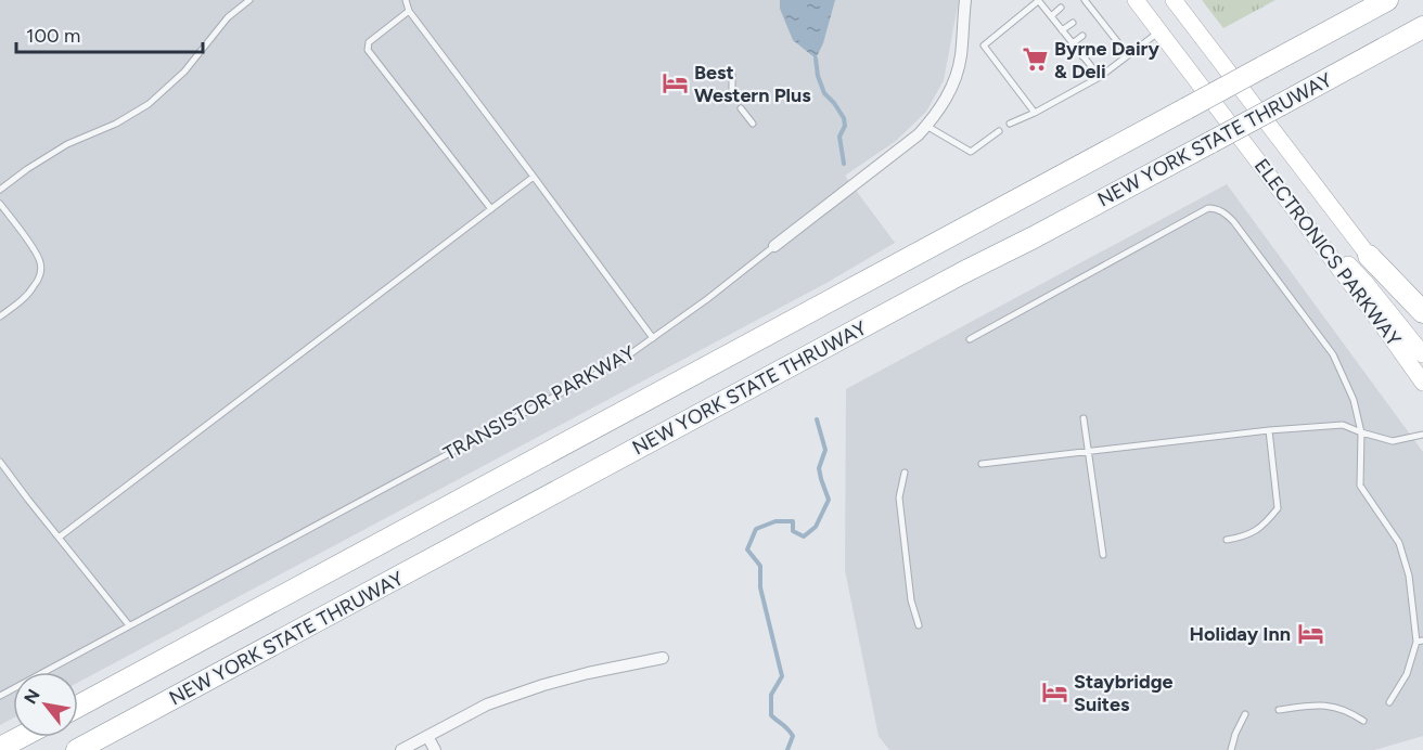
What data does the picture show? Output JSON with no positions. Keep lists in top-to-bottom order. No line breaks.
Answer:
{"streets":{"highway":["NEW YORK STATE THRUWAY"],"main road":["ELECTRONICS PARKWAY"],"street":["TRANSISTOR PARKWAY"]},"places":{"supermarket":["Byrne Dairy & Deli"],"hotel":["Best Western Plus","Holiday Inn","Staybridge Suites"]},"scale_bar":"100 m","north":"top left"}
